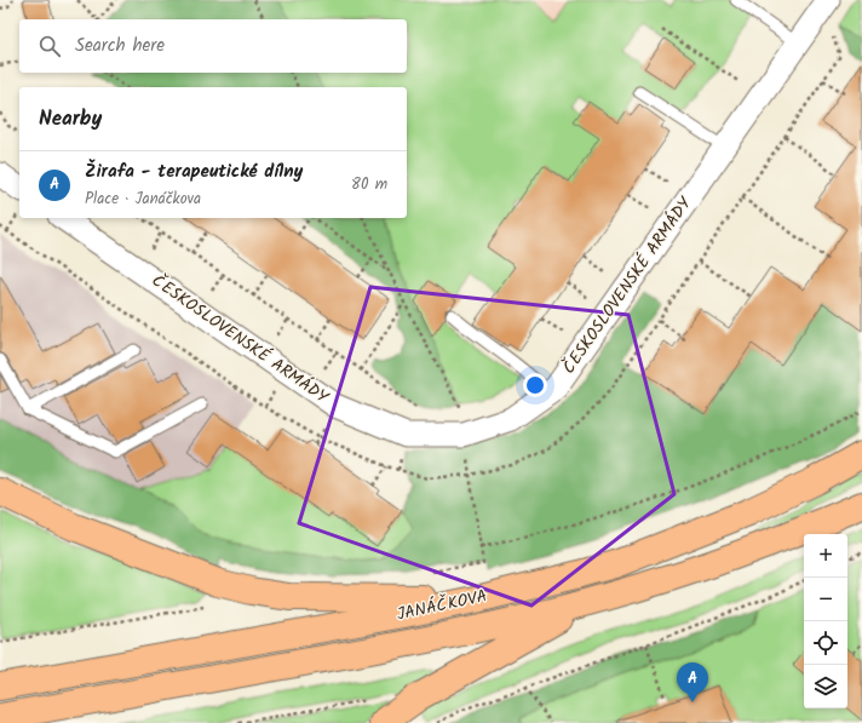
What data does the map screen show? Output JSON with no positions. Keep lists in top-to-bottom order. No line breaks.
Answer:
{"streets":{"main road":["JANÁČKOVA"],"street":["ČESKOSLOVENSKÉ ARMÁDY"]},"page":{"search":"Search here","heading":"Nearby","list":[{"mark":"A","name":"Žirafa - terapeutické dílny","note":"Place · Janáčkova","value":"80 m"}],"map_buttons":["+","−"],"pins":"A"}}
